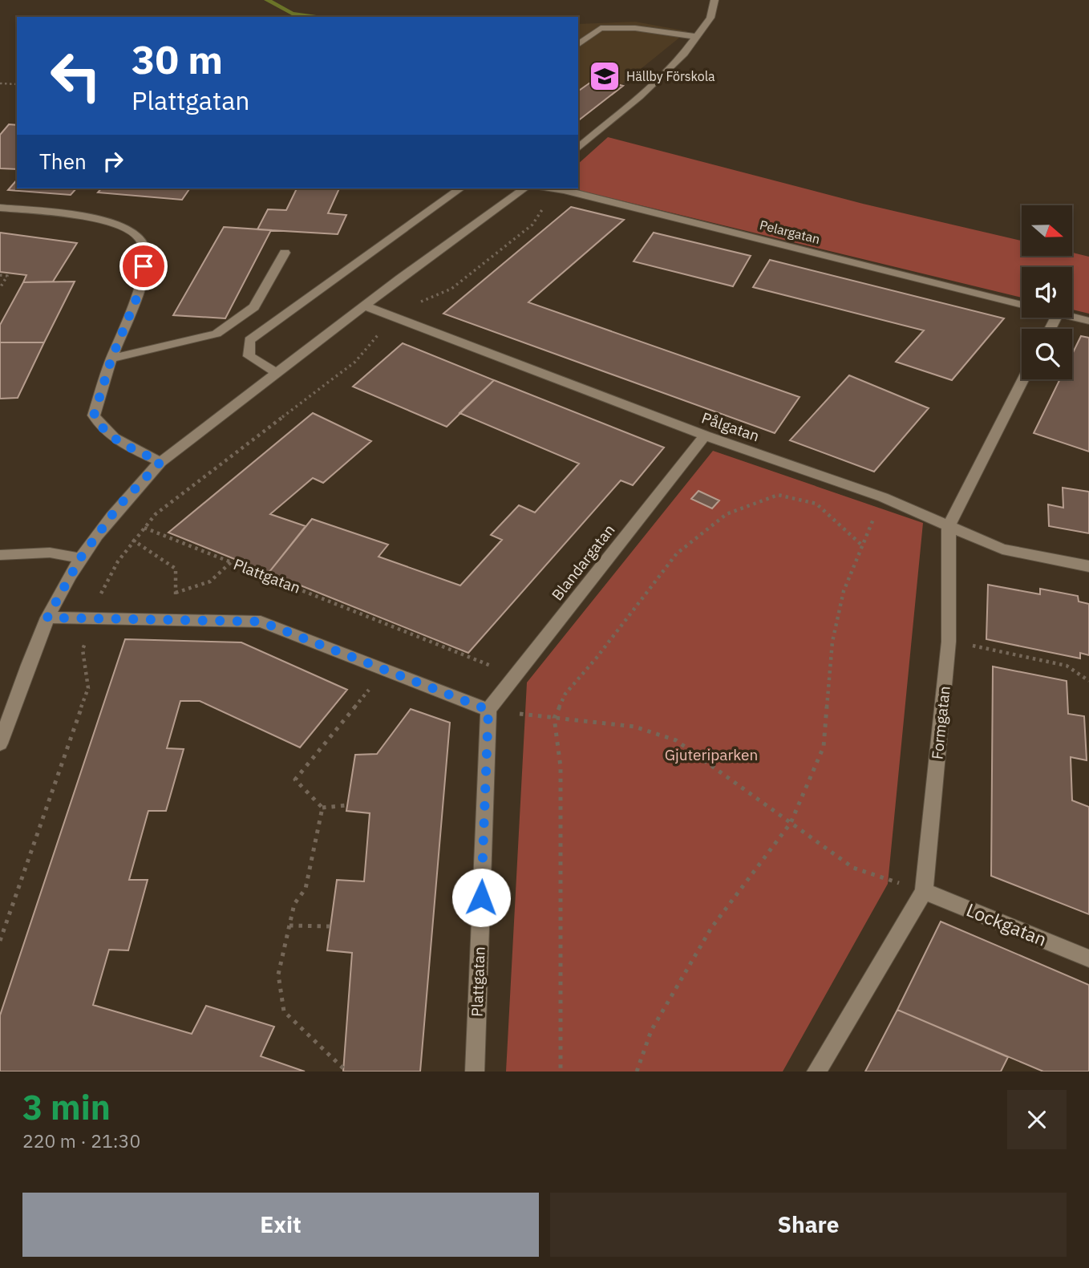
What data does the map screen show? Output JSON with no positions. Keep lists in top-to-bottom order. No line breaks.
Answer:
{"streets":{"street":["Pelargatan","Pålgatan","Blandargatan","Plattgatan","Formgatan","Lockgatan"]},"crossings":[["Pålgatan","Blandargatan"],["Pålgatan","Formgatan"],["Blandargatan","Plattgatan"],["Formgatan","Lockgatan"]],"parks":["Gjuteriparken"],"places":{"school or university":["Hällby Förskola"]},"north":"right","page":{"turn":["30 m","Plattgatan"],"then":"Then","heading":["3 min","220 m · 21:30"],"buttons":["Exit","Share"]}}
